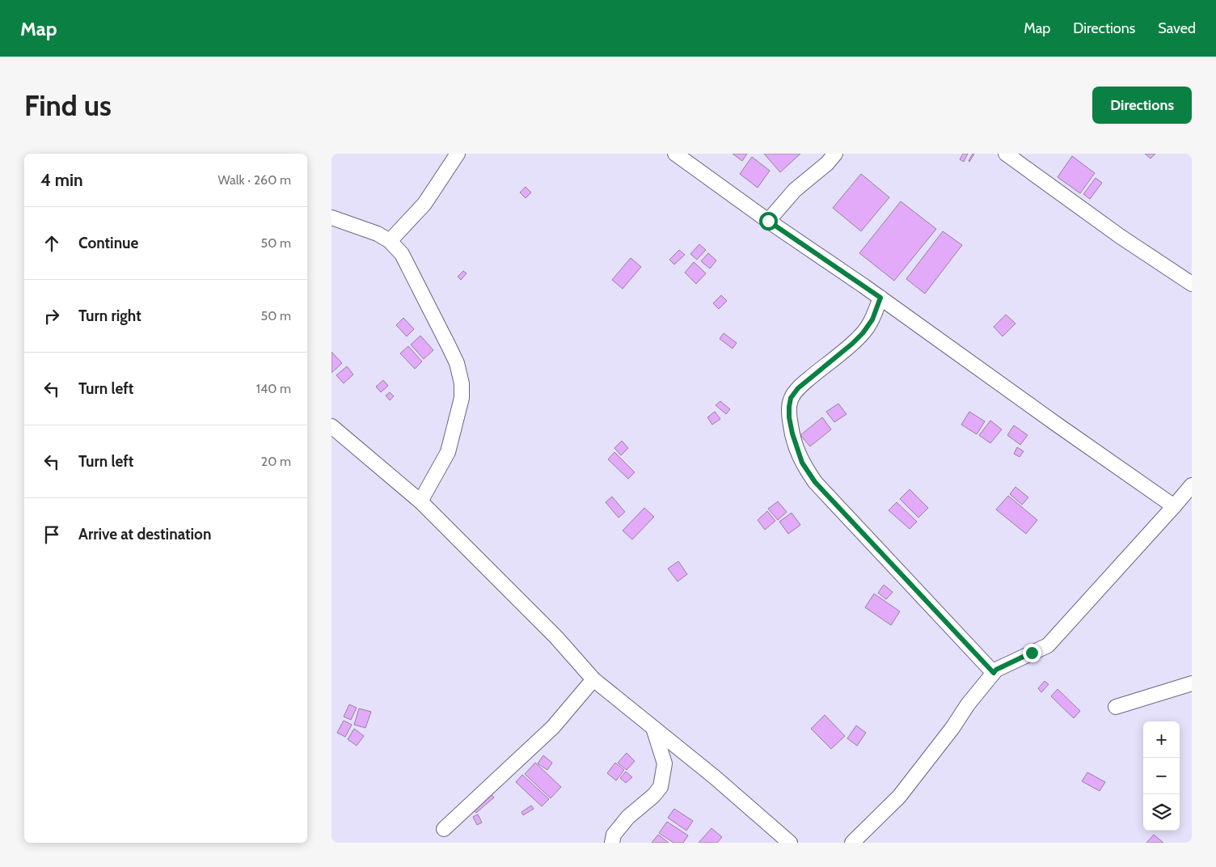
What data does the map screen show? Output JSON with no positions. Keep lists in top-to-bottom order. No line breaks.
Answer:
{"page":{"header":"Map","nav":["Map","Directions","Saved"],"buttons":"Directions","title":"Find us","heading":["4 min","Walk · 260 m"],"list":[["Continue","50 m"],["Turn right","50 m"],["Turn left","140 m"],["Turn left","20 m"],"Arrive at destination"],"map_buttons":["+","−"]}}
